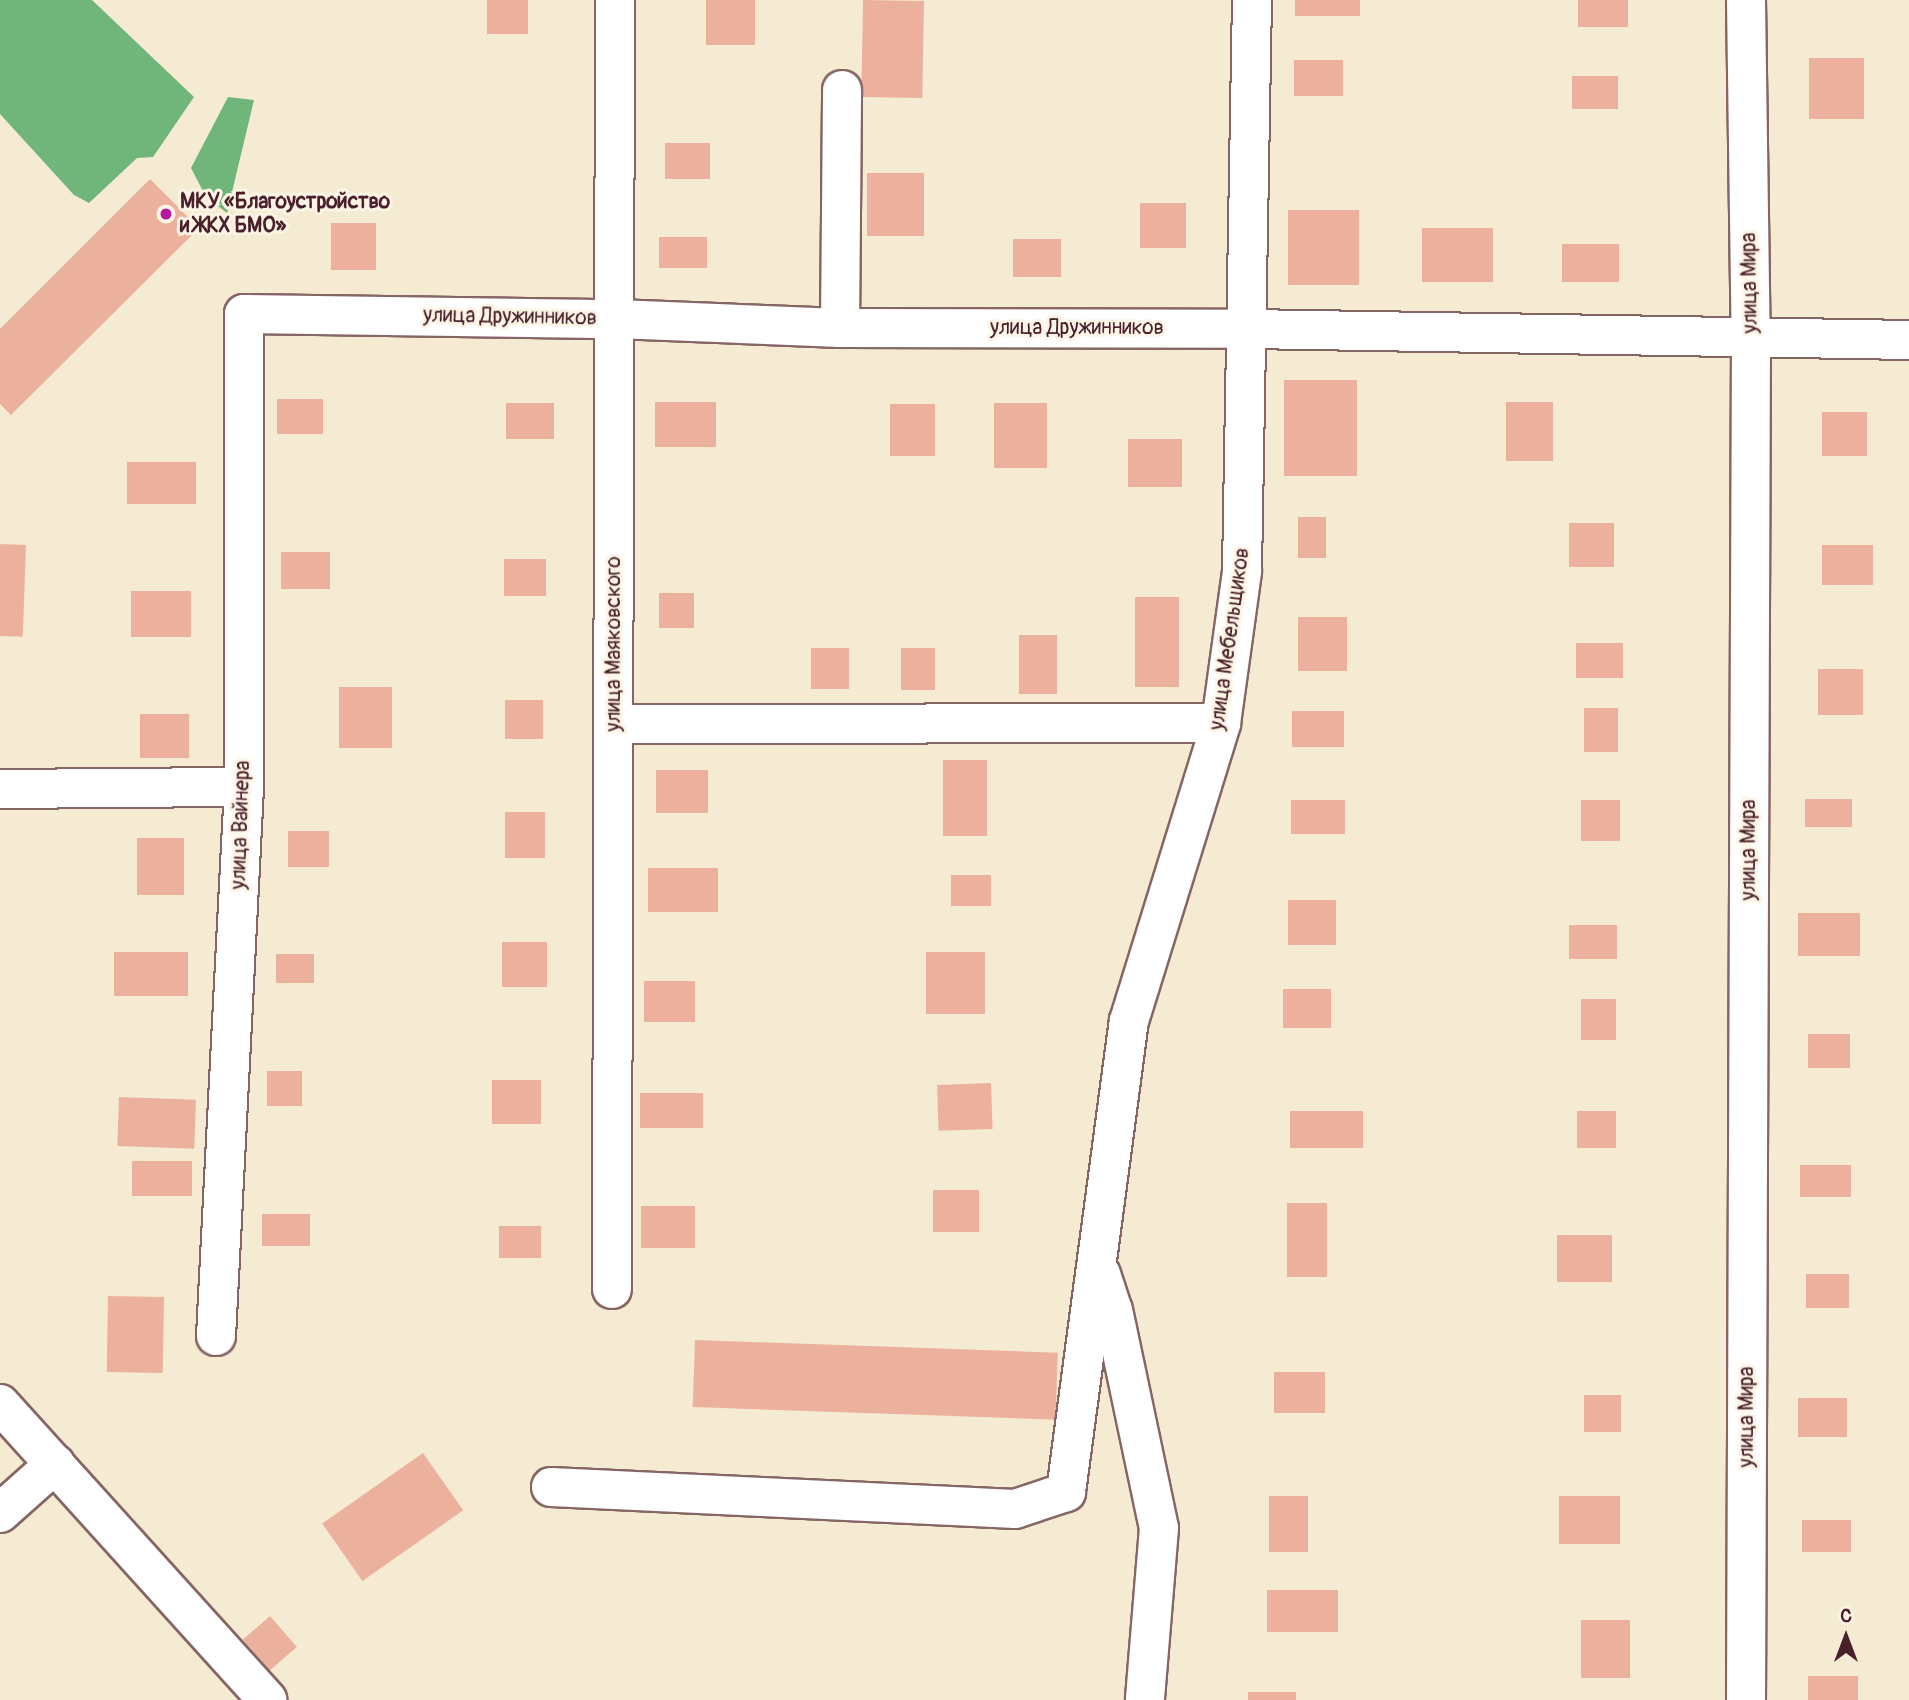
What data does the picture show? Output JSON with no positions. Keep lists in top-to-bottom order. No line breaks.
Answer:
{"streets":{"street":["улица Мира","улица Дружинников","улица Мебельщиков","улица Маяковского","улица Вайнера"]},"crossings":[["улица Мира","улица Дружинников"],["улица Дружинников","улица Мебельщиков"],["улица Дружинников","улица Маяковского"],["улица Дружинников","улица Вайнера"]],"places":["МКУ «Благоустройство и ЖКХ БМО»"],"north":"top"}
